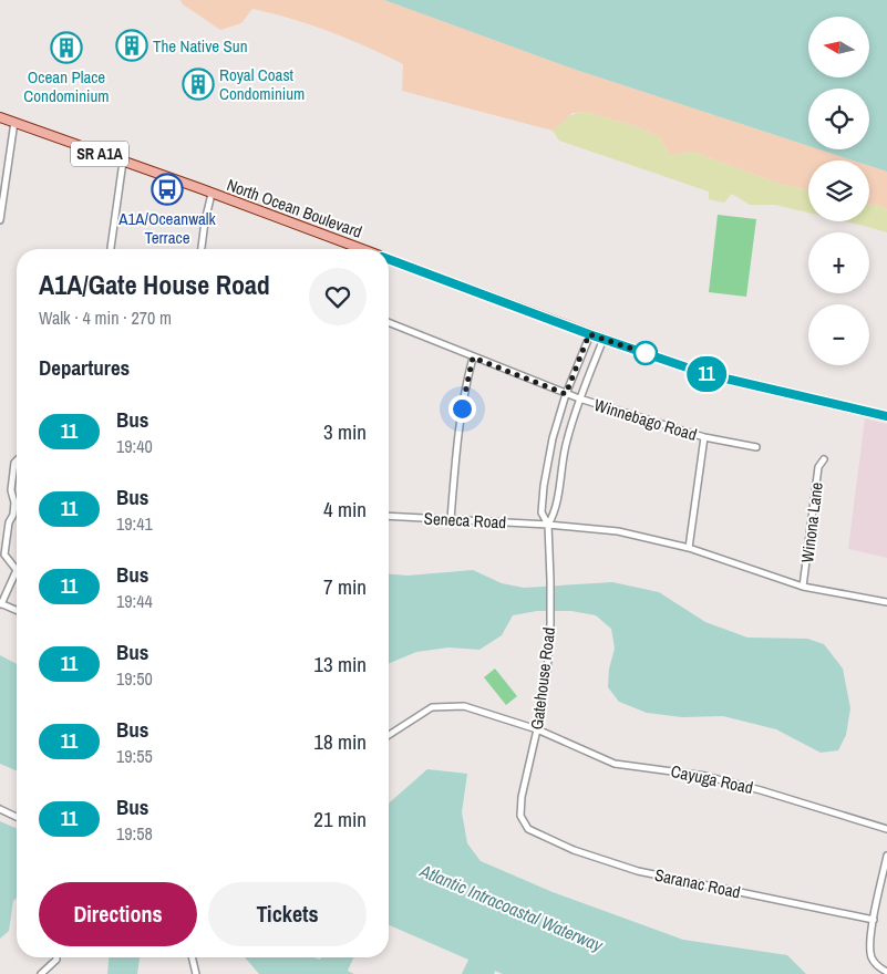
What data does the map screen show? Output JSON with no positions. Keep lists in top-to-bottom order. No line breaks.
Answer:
{"streets":{"main road":["SR A1A","North Ocean Boulevard"],"street":["Winnebago Road","Seneca Road","Winona Lane","Gatehouse Road","Cayuga Road","Saranac Road"]},"crossings":[["SR A1A","North Ocean Boulevard"],["SR A1A","Gatehouse Road"],["North Ocean Boulevard","Gatehouse Road"],["Winnebago Road","Gatehouse Road"],["Seneca Road","Gatehouse Road"],["Gatehouse Road","Cayuga Road"],["Gatehouse Road","Saranac Road"]],"water":["Atlantic Intracoastal Waterway"],"places":{"building":["The Native Sun","Ocean Place Condominium","Royal Coast Condominium"],"bus stop":["A1A/Oceanwalk Terrace"]},"lines":["bus line 11"],"north":"left","page":{"on_map":"11","map_buttons":["+","−"],"heading":[["A1A/Gate House Road","Walk · 4 min · 270 m"],"Departures"],"list":[{"mark":"11","name":"Bus","note":"19:40","value":"3 min"},{"mark":"11","name":"Bus","note":"19:41","value":"4 min"},{"mark":"11","name":"Bus","note":"19:44","value":"7 min"},{"mark":"11","name":"Bus","note":"19:50","value":"13 min"},{"mark":"11","name":"Bus","note":"19:55","value":"18 min"},{"mark":"11","name":"Bus","note":"19:58","value":"21 min"}],"buttons":["Directions","Tickets"]}}
